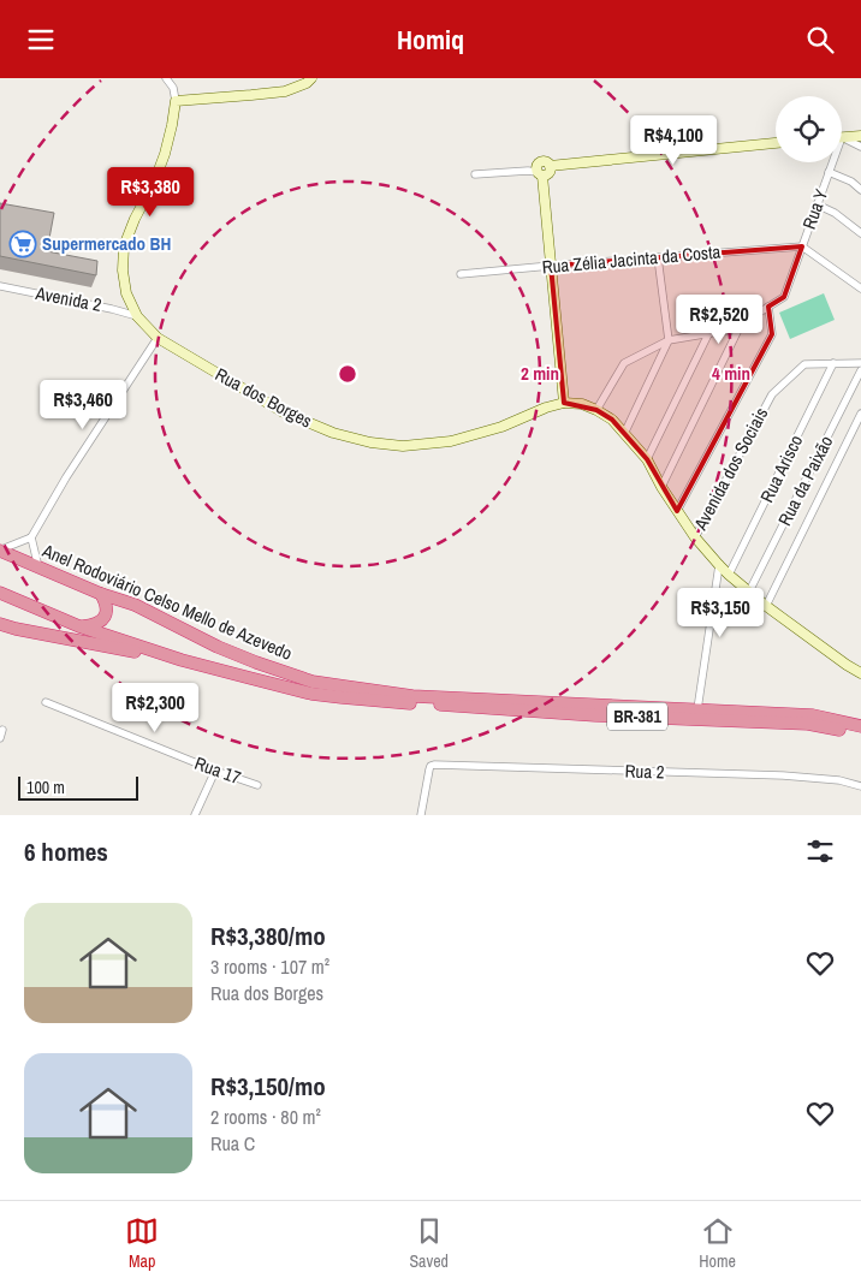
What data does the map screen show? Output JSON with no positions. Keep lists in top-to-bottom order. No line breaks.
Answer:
{"streets":{"highway":["Anel Rodoviário Celso Mello de Azevedo","BR-381"],"street":["Rua Y","Rua Zélia Jacinta da Costa","Avenida 2","Rua dos Borges","Avenida dos Sociais","Rua Arisco","Rua da Paixão","Rua 17","Rua 2"]},"crossings":[["Rua Y","Rua Zélia Jacinta da Costa"],["Rua Y","Rua dos Borges"],["Avenida 2","Rua dos Borges"],["Rua dos Borges","Avenida dos Sociais"],["Rua dos Borges","Rua Arisco"],["Rua dos Borges","Rua da Paixão"],["Avenida dos Sociais","Rua Arisco"]],"places":{"supermarket":["Supermercado BH"]},"scale_bar":"100 m","page":{"header":"Homiq","price":["R$4,100","R$3,380","R$2,520","R$3,460","R$3,150","R$2,300"],"scale":"100 m","heading":"6 homes","list":[{"name":"R$3,380/mo","note":"3 rooms · 107 m² · Rua dos Borges"},{"name":"R$3,150/mo","note":"2 rooms · 80 m² · Rua C"}],"tabs":["Map","Saved","Home"]},"rings":["2 min","4 min"]}
